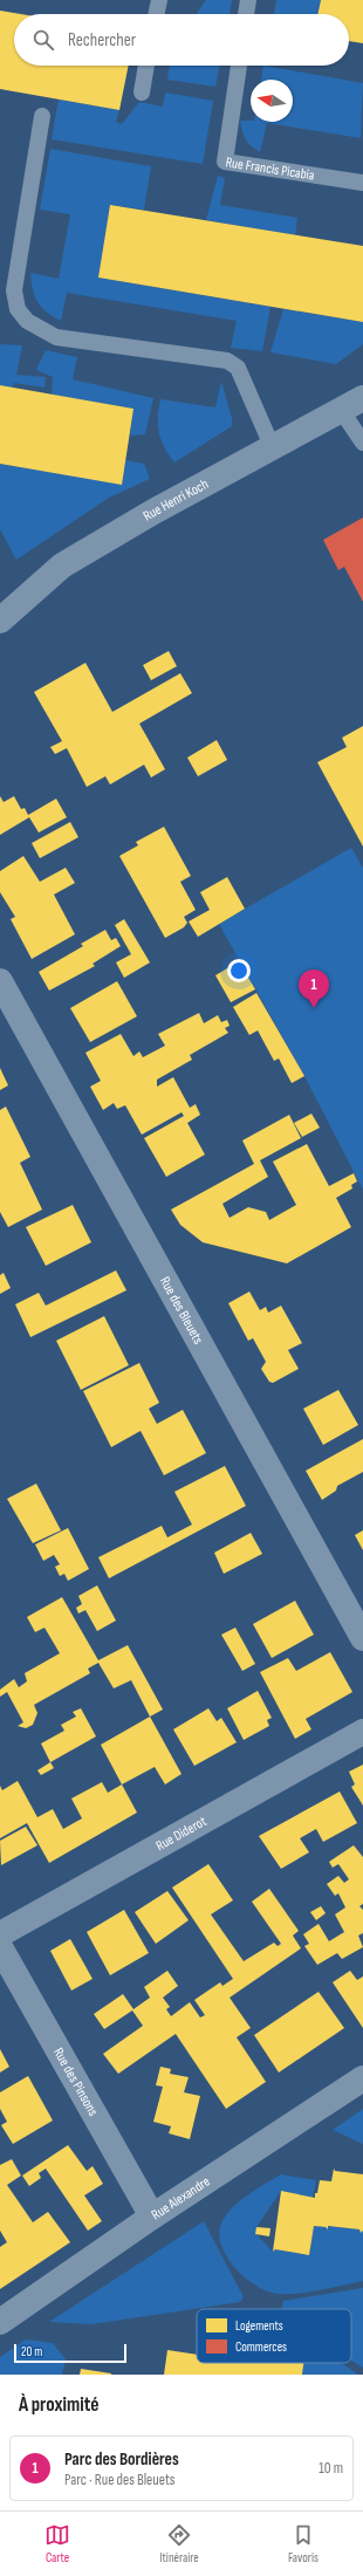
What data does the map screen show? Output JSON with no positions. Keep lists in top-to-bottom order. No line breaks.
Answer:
{"streets":{"street":["Rue Henri Koch","Rue des Bleuets","Rue Diderot","Rue des Pinsons","Rue Alexandre"],"lane":["Rue Francis Picabia"]},"crossings":[["Rue des Pinsons","Rue Alexandre"]],"legend":["Logements","Commerces"],"scale_bar":"20 m","north":"left","page":{"search":"Rechercher","pins":"1","scale":"20 m","heading":"À proximité","list":[{"mark":"1","name":"Parc des Bordières","note":"Parc · Rue des Bleuets","value":"10 m"}],"nav":["Carte","Itinéraire","Favoris"]}}
